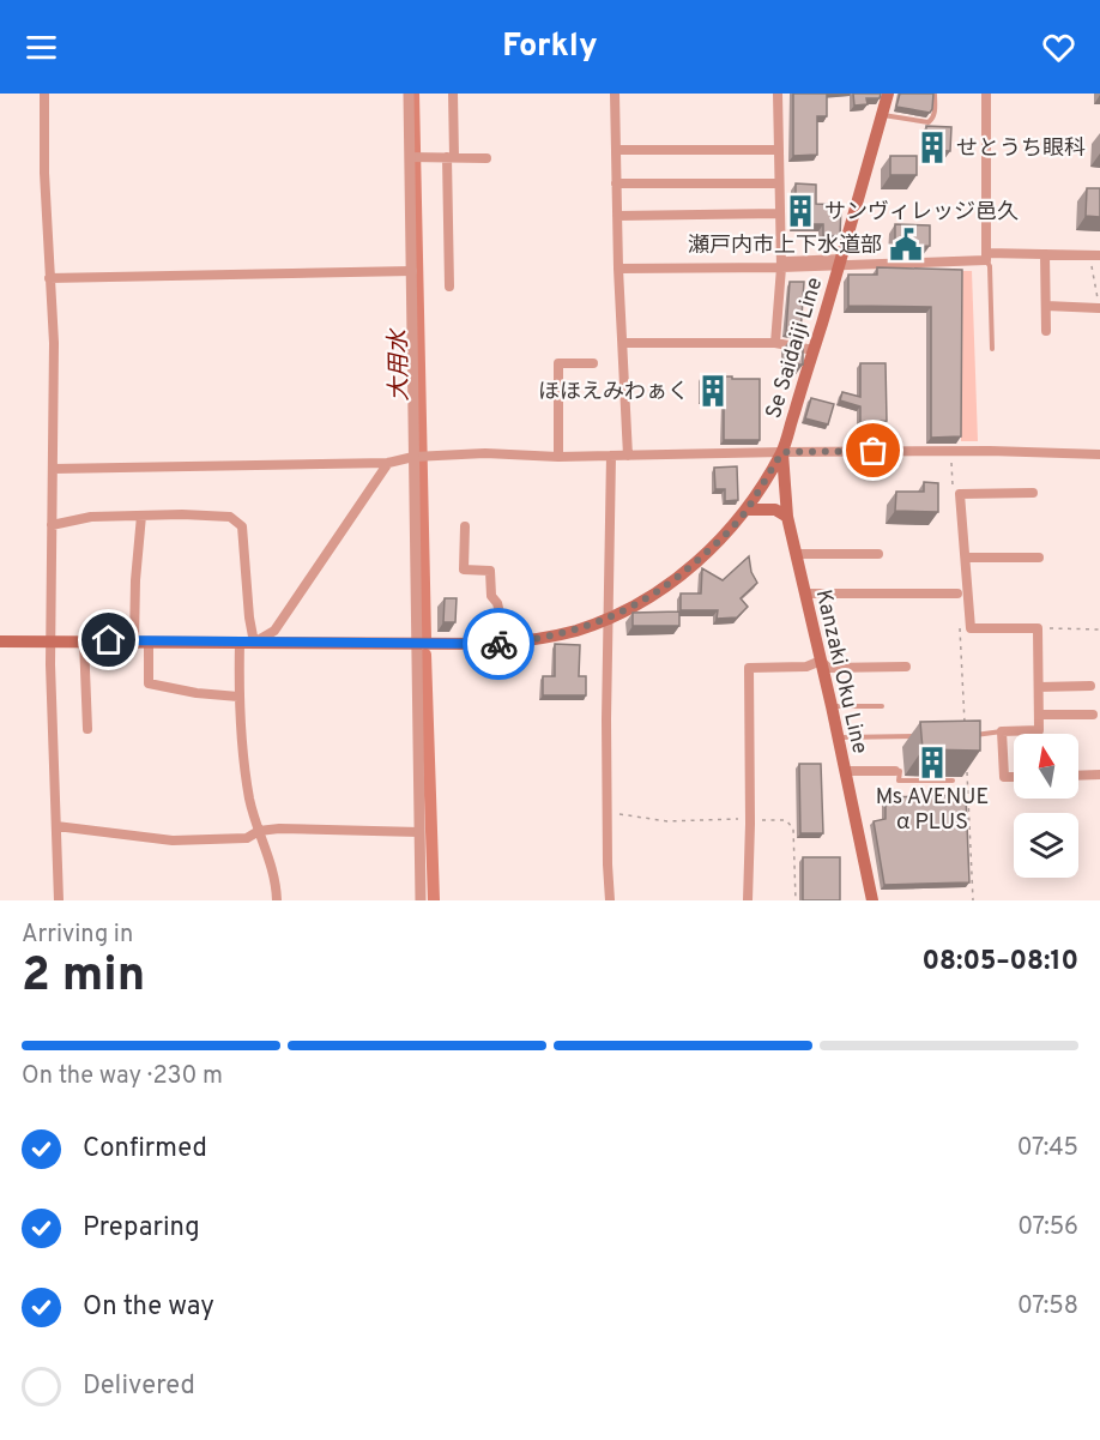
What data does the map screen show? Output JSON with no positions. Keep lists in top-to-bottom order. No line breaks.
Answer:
{"streets":{"main road":["Se Saidaiji Line","Kanzaki Oku Line"]},"crossings":[["Se Saidaiji Line","Kanzaki Oku Line"]],"water":["大用水"],"places":{"building":["せとうち眼科","サンヴィレッジ邑久","ほほえみわぁく","Ms AVENUE α PLUS"],"public building":["瀬戸内市上下水道部"]},"north":"top","page":{"header":"Forkly","heading":["2 min","Arriving in","08:05–08:10"],"bar":"On the way · 230 m","list":[["Confirmed","07:45"],["Preparing","07:56"],["On the way","07:58"],"Delivered"]}}
